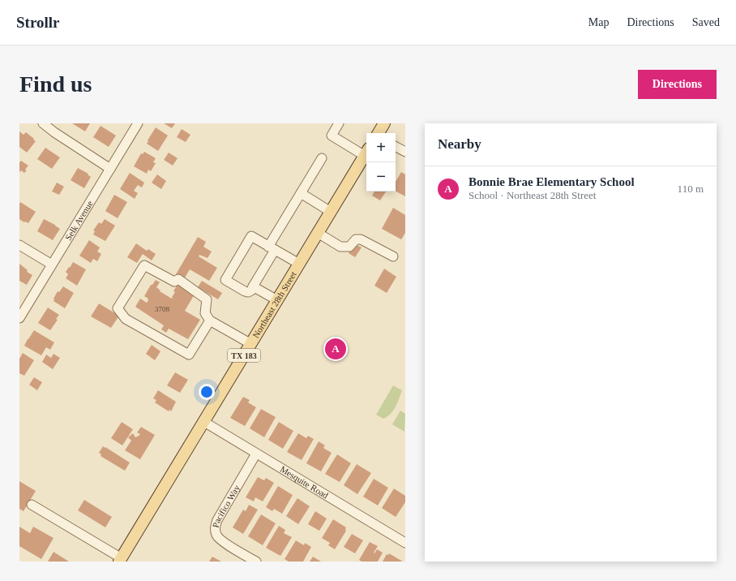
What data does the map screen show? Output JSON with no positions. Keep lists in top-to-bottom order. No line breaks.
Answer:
{"streets":{"main road":["Northeast 28th Street","TX 183"],"street":["Selk Avenue","Mesquite Road","Pacifico Way"]},"crossings":[["Northeast 28th Street","Mesquite Road"],["Mesquite Road","Pacifico Way"]],"house_numbers":["3708"],"page":{"header":"Strollr","nav":["Map","Directions","Saved"],"buttons":"Directions","title":"Find us","heading":"Nearby","map_buttons":["+","−"],"list":[{"mark":"A","name":"Bonnie Brae Elementary School","note":"School · Northeast 28th Street","value":"110 m"}],"pins":"A"}}
